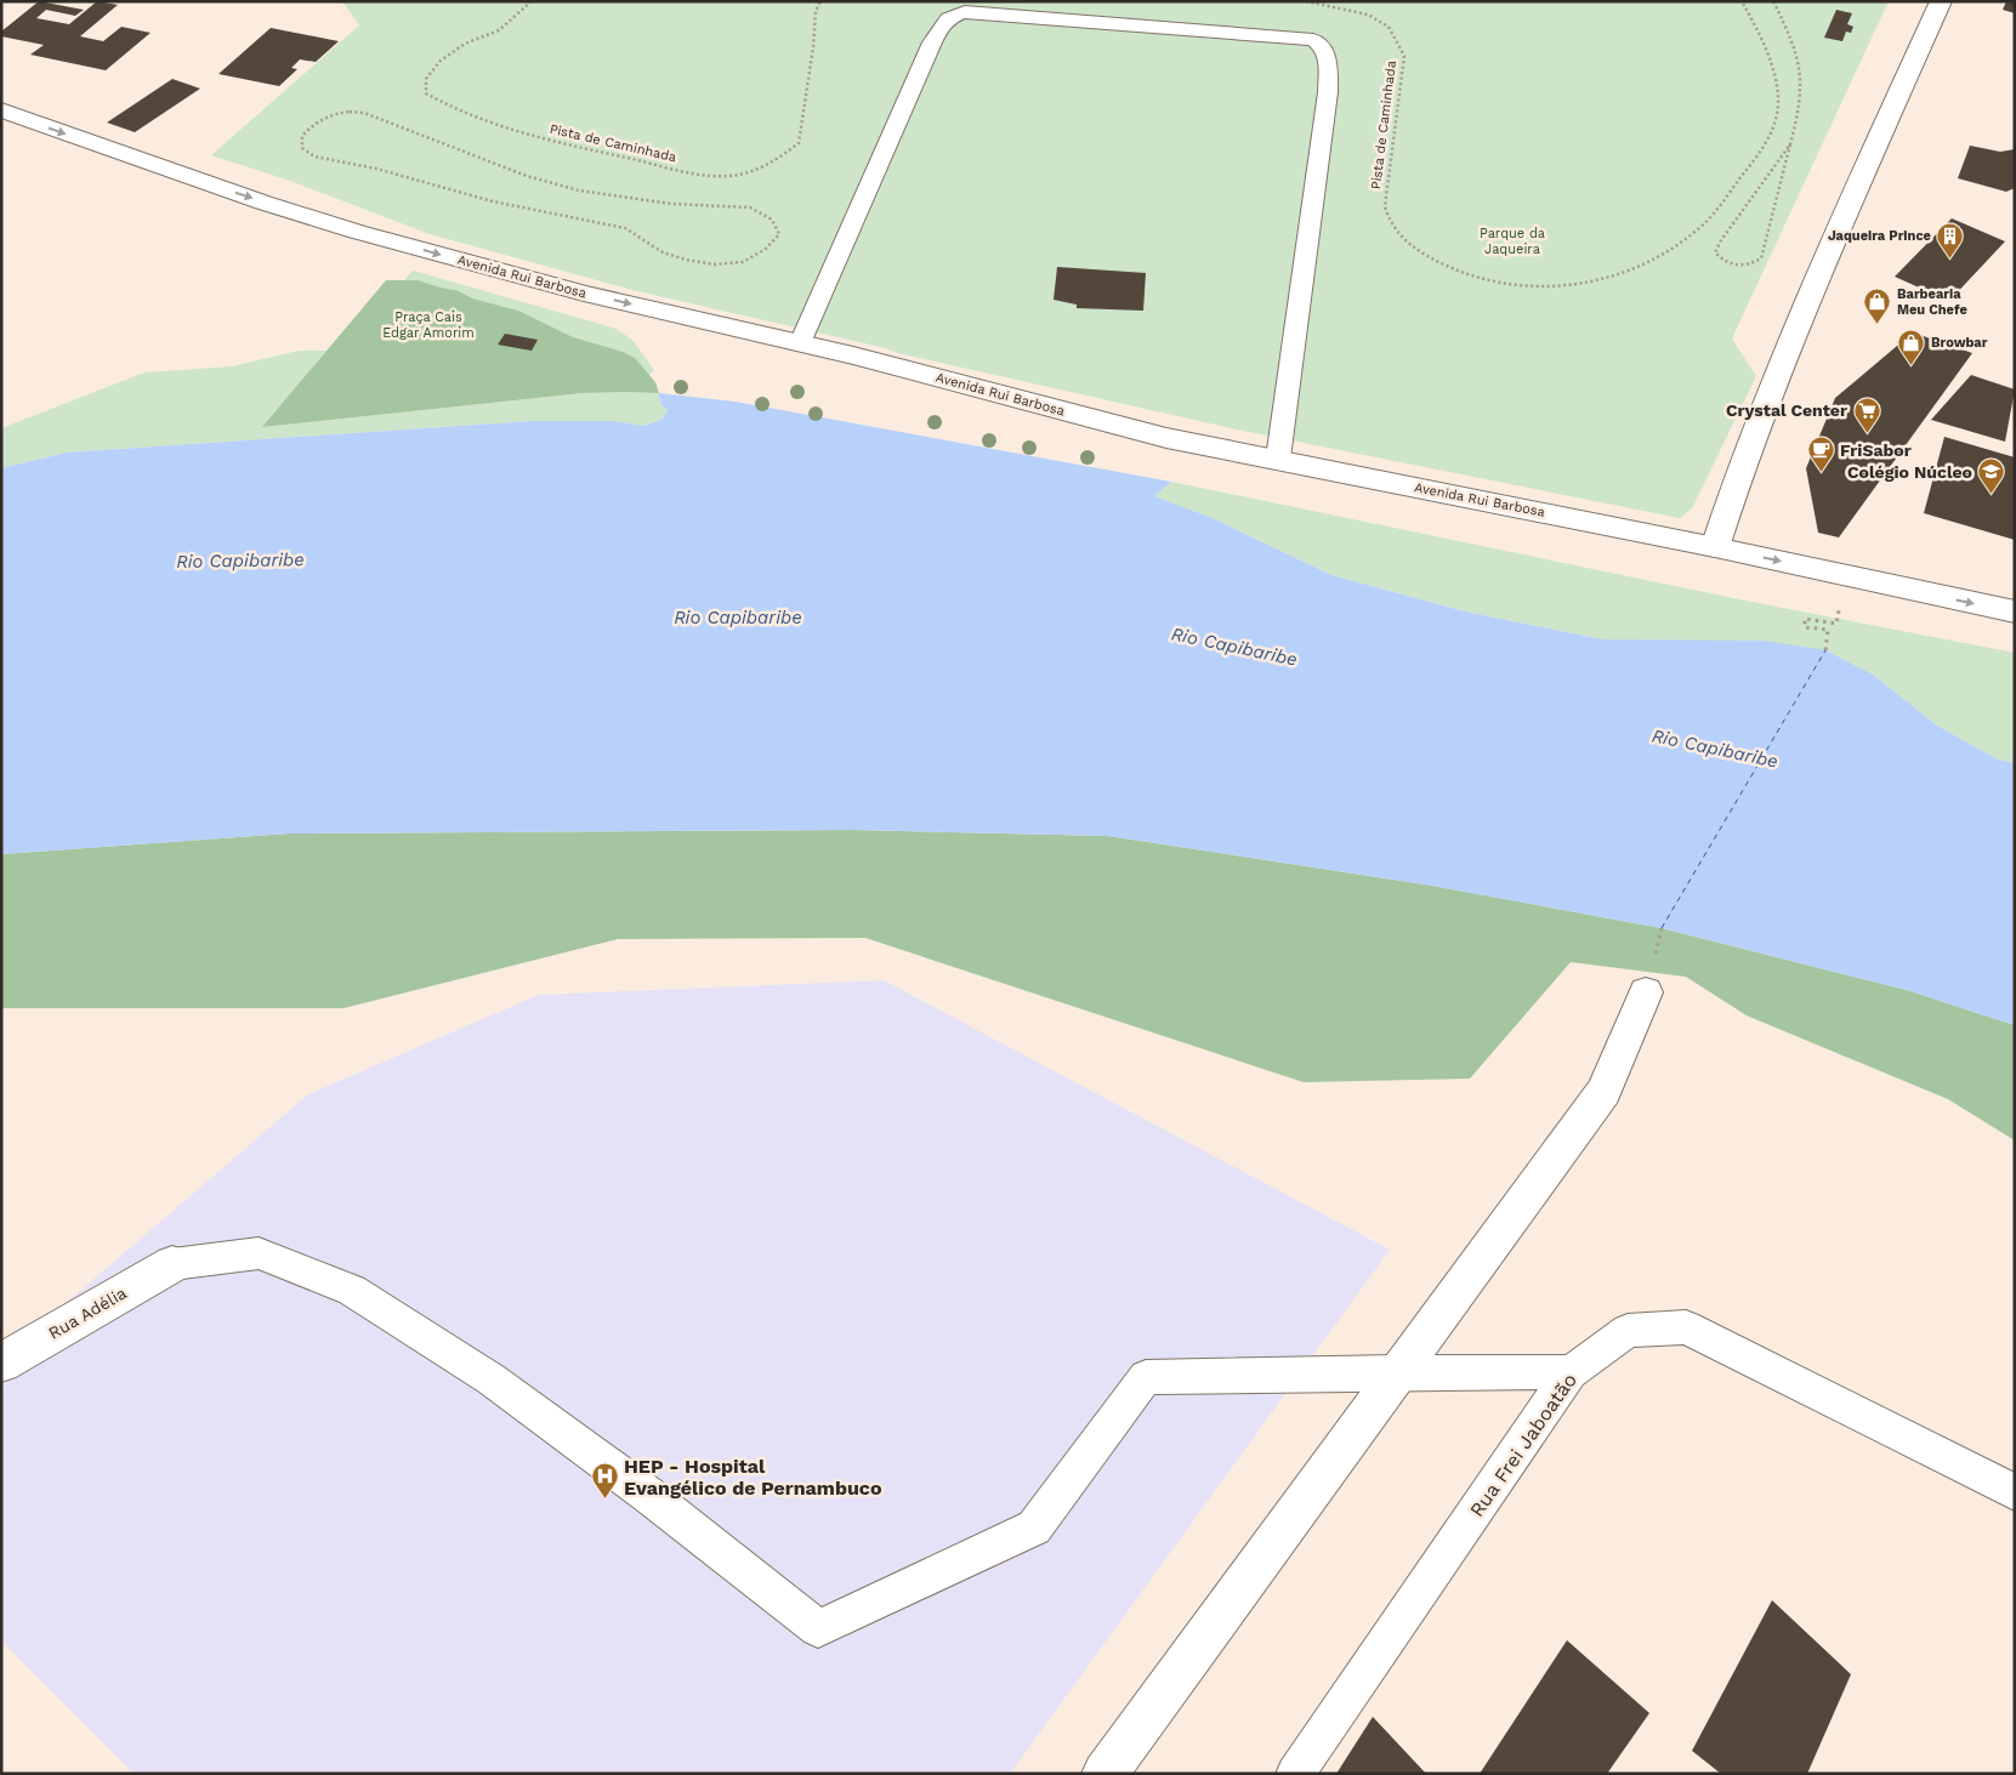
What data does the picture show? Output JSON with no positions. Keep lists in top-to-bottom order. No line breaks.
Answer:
{"streets":{"main road":["Avenida Rui Barbosa","Rua Adélia"],"lane":["Rua Frei Jaboatão"],"path":["Pista de Caminhada"]},"one_way":["Avenida Rui Barbosa"],"water":["Rio Capibaribe"],"parks":["Parque da Jaqueira","Praça Cais Edgar Amorim"],"places":{"building":["Jaqueira Prince"],"shop":["Barbearia Meu Chefe","Browbar"],"supermarket":["Crystal Center"],"cafe":["FriSabor"],"school or university":["Colégio Núcleo"],"hospital":["HEP - Hospital Evangélico de Pernambuco"]}}
